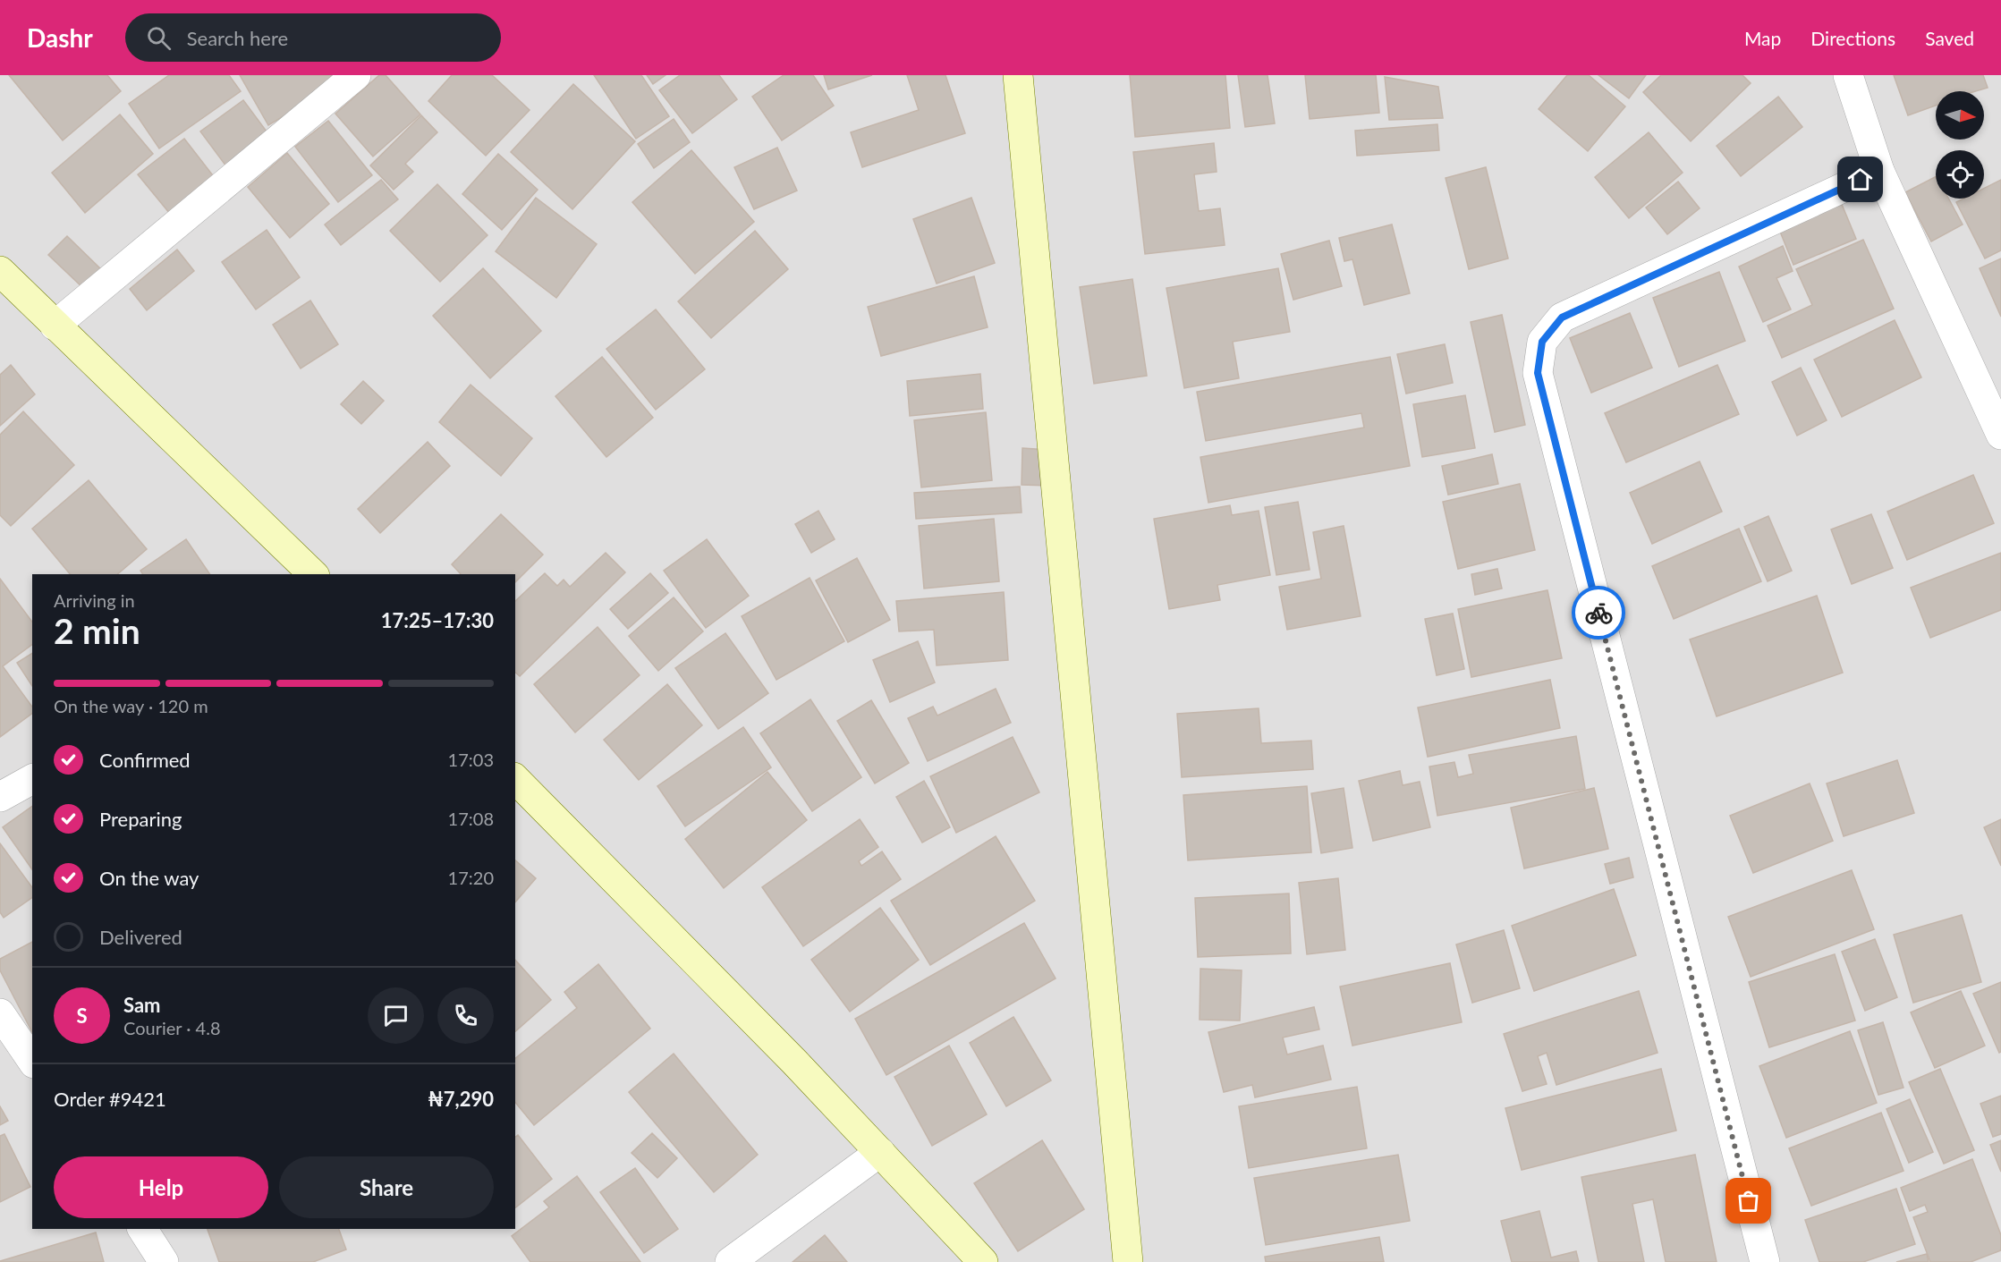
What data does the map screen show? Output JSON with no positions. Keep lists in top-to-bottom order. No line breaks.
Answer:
{"north":"right","page":{"header":"Dashr","search":"Search here","nav":["Map","Directions","Saved"],"heading":["2 min","Arriving in","17:25–17:30"],"panel":["Sam","Courier · 4.8","Order #9421","₦7,290"],"bar":"On the way · 120 m","list":[["Confirmed","17:03"],["Preparing","17:08"],["On the way","17:20"],"Delivered"],"round":"S","buttons":["Help","Share"]}}
